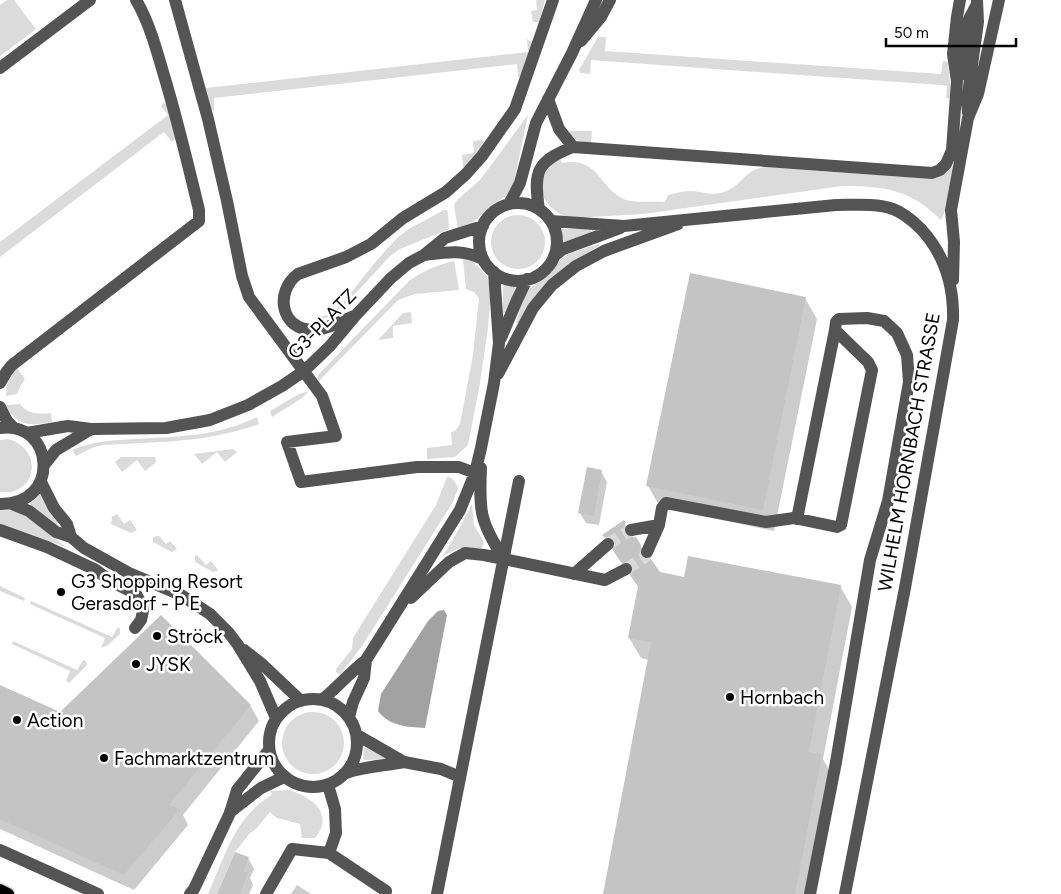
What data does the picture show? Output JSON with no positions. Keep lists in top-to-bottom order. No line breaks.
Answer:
{"streets":{"street":["G3-PLATZ","WILHELM HORNBACH STRASSE"]},"crossings":[["G3-PLATZ","WILHELM HORNBACH STRASSE"]],"places":["G3 Shopping Resort Gerasdorf - P E","Ströck","JYSK","Hornbach","Action","Fachmarktzentrum"],"scale_bar":"50 m"}
